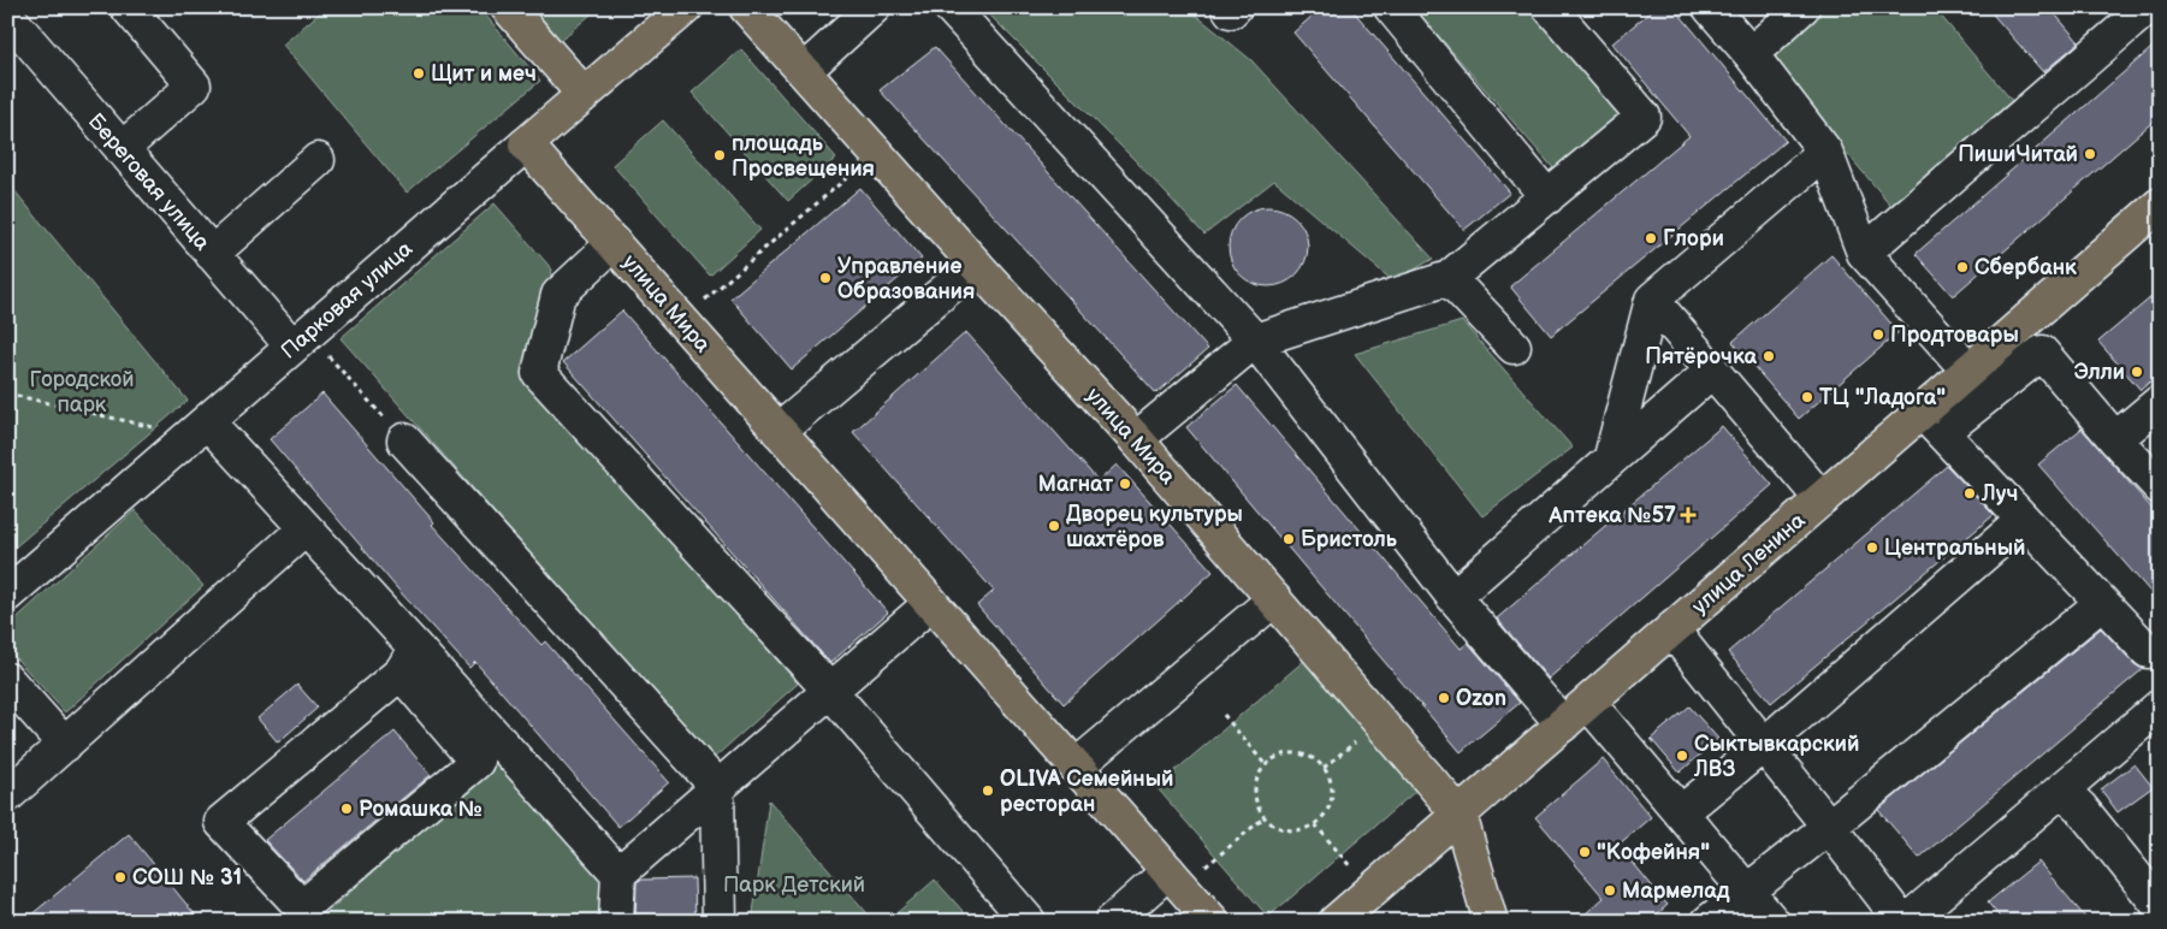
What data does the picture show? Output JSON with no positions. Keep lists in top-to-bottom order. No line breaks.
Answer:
{"streets":{"main road":["Парковая улица","улица Мира","улица Ленина"],"street":["Береговая улица"]},"crossings":[["Береговая улица","Парковая улица"],["Парковая улица","улица Мира"],["улица Мира","улица Ленина"]],"parks":["Городской парк","Парк Детский"],"places":{"other":["Щит и меч","ПишиЧитай","площадь Просвещения","Глори","Сбербанк","Управление Образования","Продтовары","Пятёрочка","Элли","ТЦ \"Ладога\"","Магнат","Луч","Дворец культуры шахтёров","Бристоль","Центральный","Ozon","Сыктывкарский ЛВЗ","OLIVA Семейный ресторан","Ромашка №","\"Кофейня\"","СОШ № 31","Мармелад"],"health":["Аптека №57"]}}
